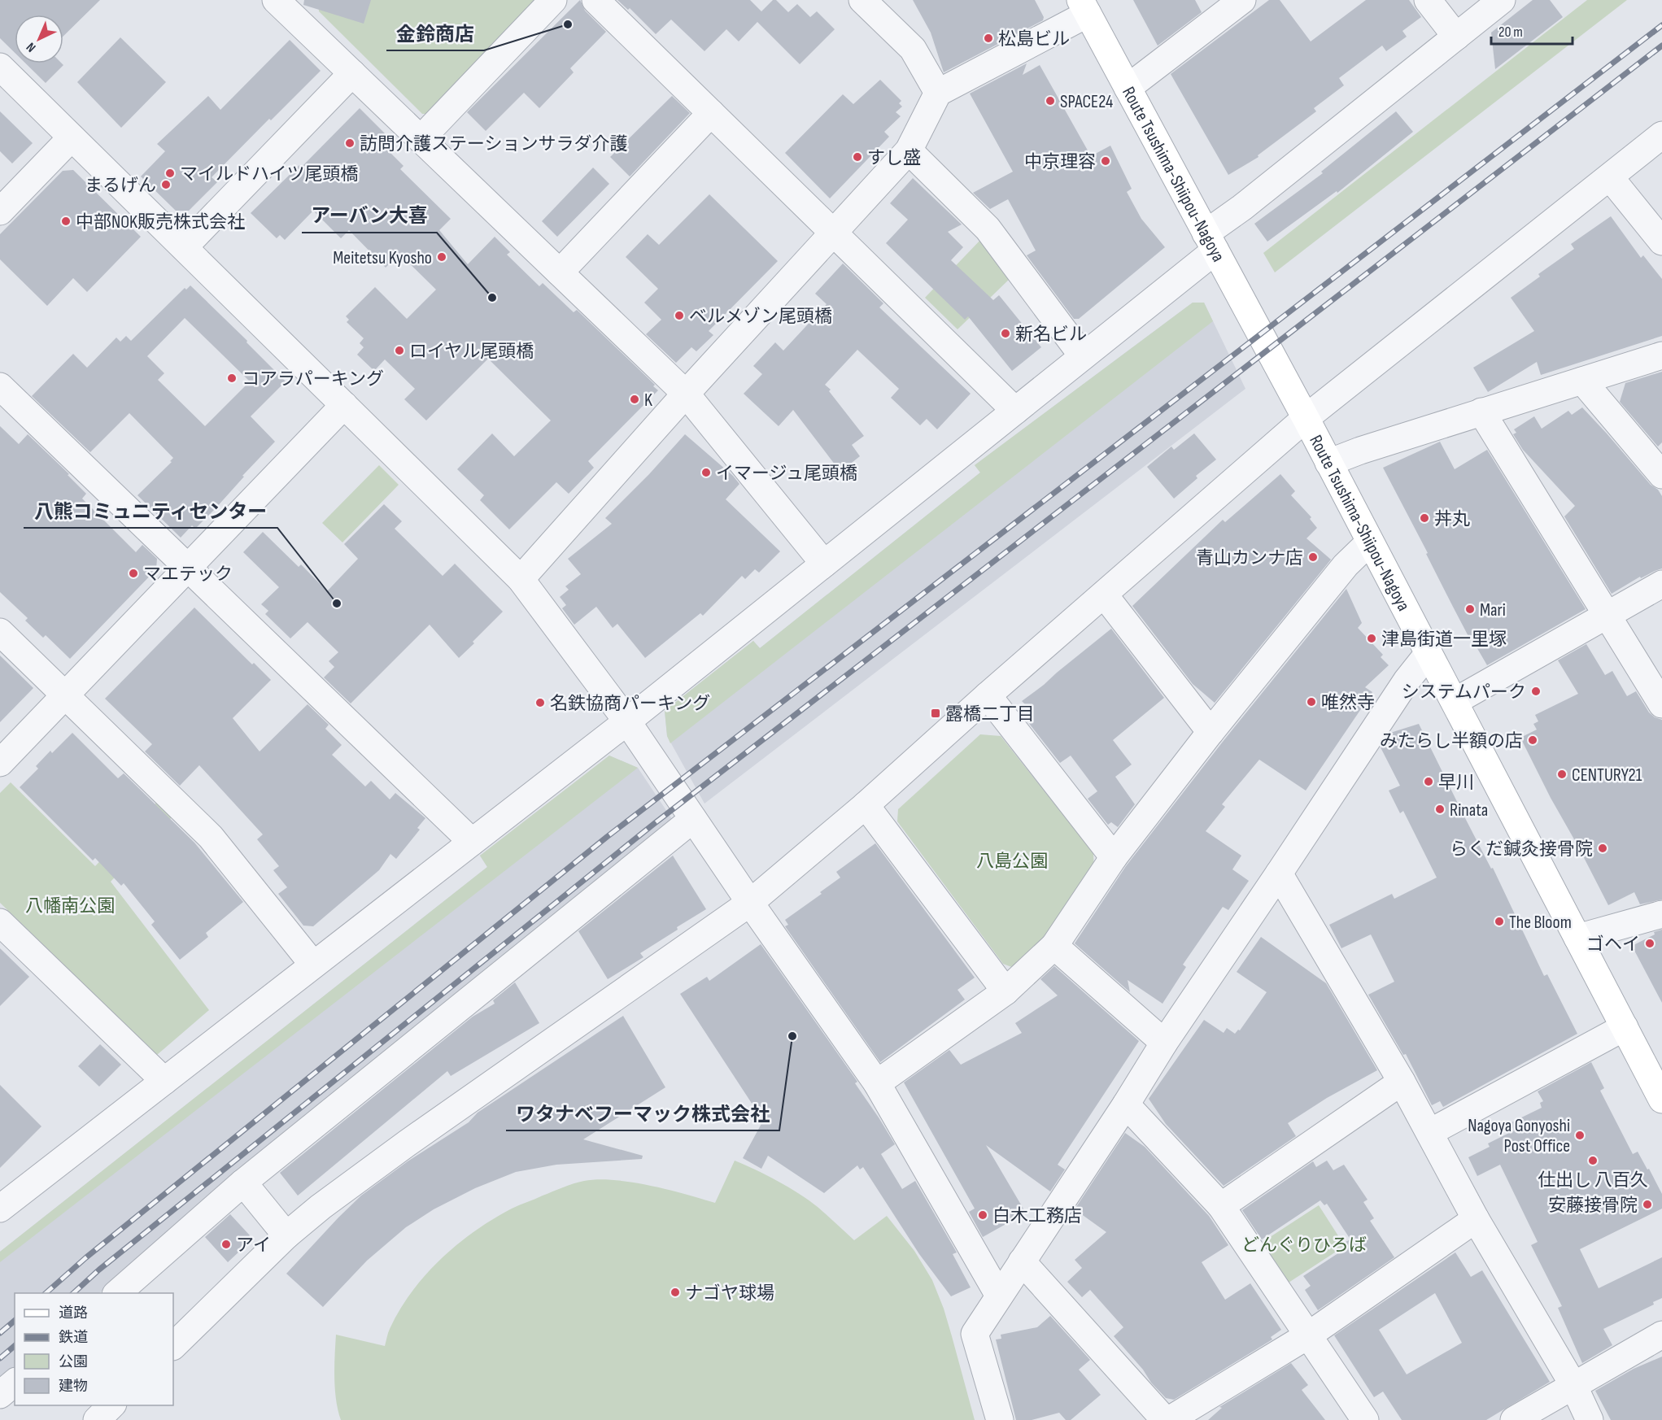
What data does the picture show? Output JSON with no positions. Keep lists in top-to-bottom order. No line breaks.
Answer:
{"streets":{"main road":["Route Tsushima-Shiipou-Nagoya"]},"parks":["八島公園","八幡南公園","どんぐりひろば"],"places":{"other":["金鈴商店","松島ビル","SPACE24","訪問介護ステーションサラダ介護","すし盛","中京理容","マイルドハイツ尾頭橋","まるげん","中部NOK販売株式会社","Meitetsu Kyosho","アーバン大喜","ベルメゾン尾頭橋","新名ビル","ロイヤル尾頭橋","コアラパーキング","K","イマージュ尾頭橋","丼丸","青山カンナ店","マエテック","八熊コミュニティセンター","Mari","津島街道一里塚","システムパーク","唯然寺","名鉄協商パーキング","みたらし半額の店","CENTURY21","早川","Rinata","らくだ鍼灸接骨院","The Bloom","ゴヘイ","ワタナベフーマック株式会社","Nagoya Gonyoshi Post Office","仕出し 八百久","安藤接骨院","白木工務店","アイ","ナゴヤ球場"],"transit":["露橋二丁目"]},"legend":["道路","鉄道","公園","建物"],"scale_bar":"20 m","north":"bottom left"}
